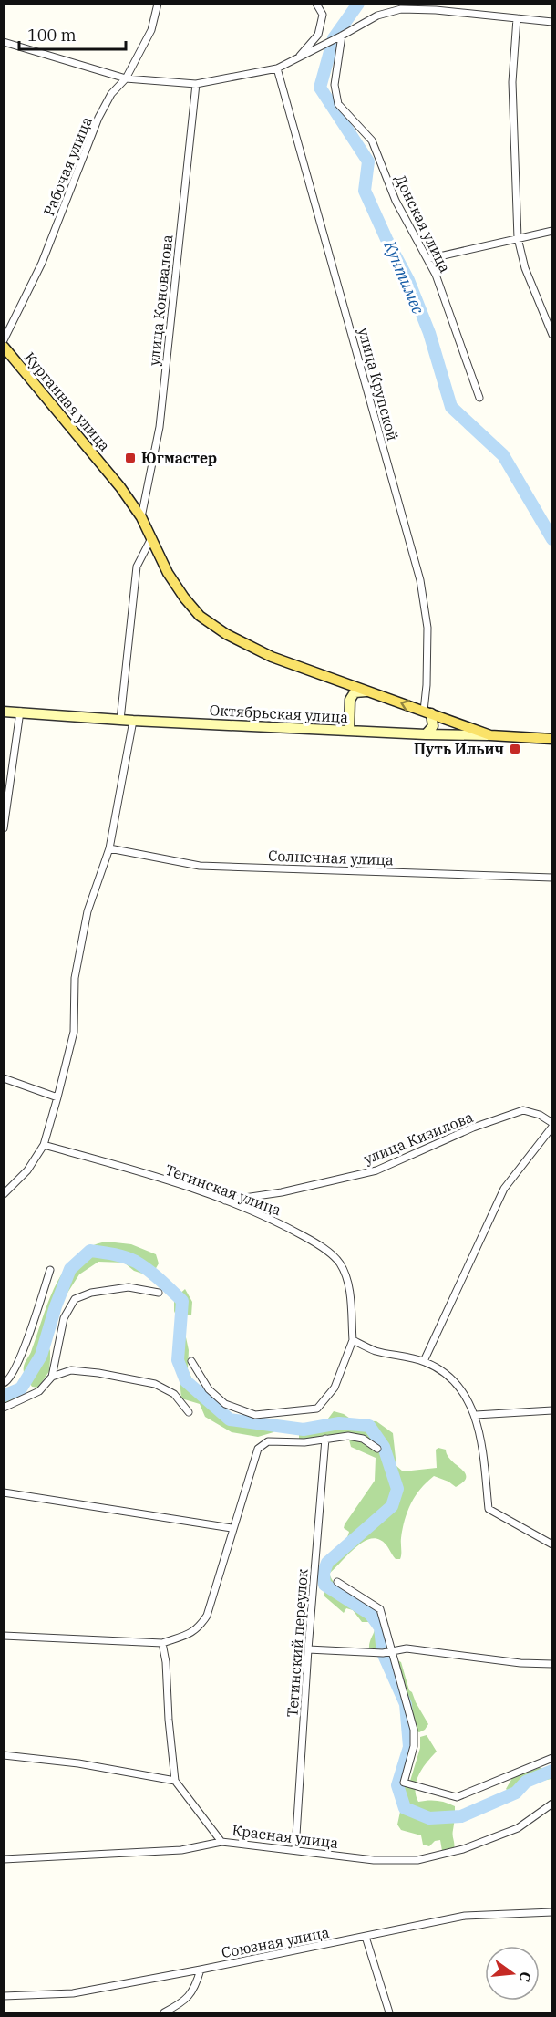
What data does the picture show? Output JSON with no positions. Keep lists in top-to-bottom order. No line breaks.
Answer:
{"streets":{"main road":["Курганная улица","Октябрьская улица"],"street":["Рабочая улица","Донская улица","улица Коновалова","улица Крупской","Солнечная улица","улица Кизилова","Тегинская улица","Тегинский переулок","Красная улица","Союзная улица"]},"crossings":[["улица Коновалова","Курганная улица"],["улица Крупской","Курганная улица"],["Курганная улица","Октябрьская улица"],["улица Кизилова","Тегинская улица"],["Тегинский переулок","Красная улица"]],"water":["Кунтимес"],"places":{"transit":["Югмастер","Путь Ильич"]},"scale_bar":"100 m","north":"right"}
